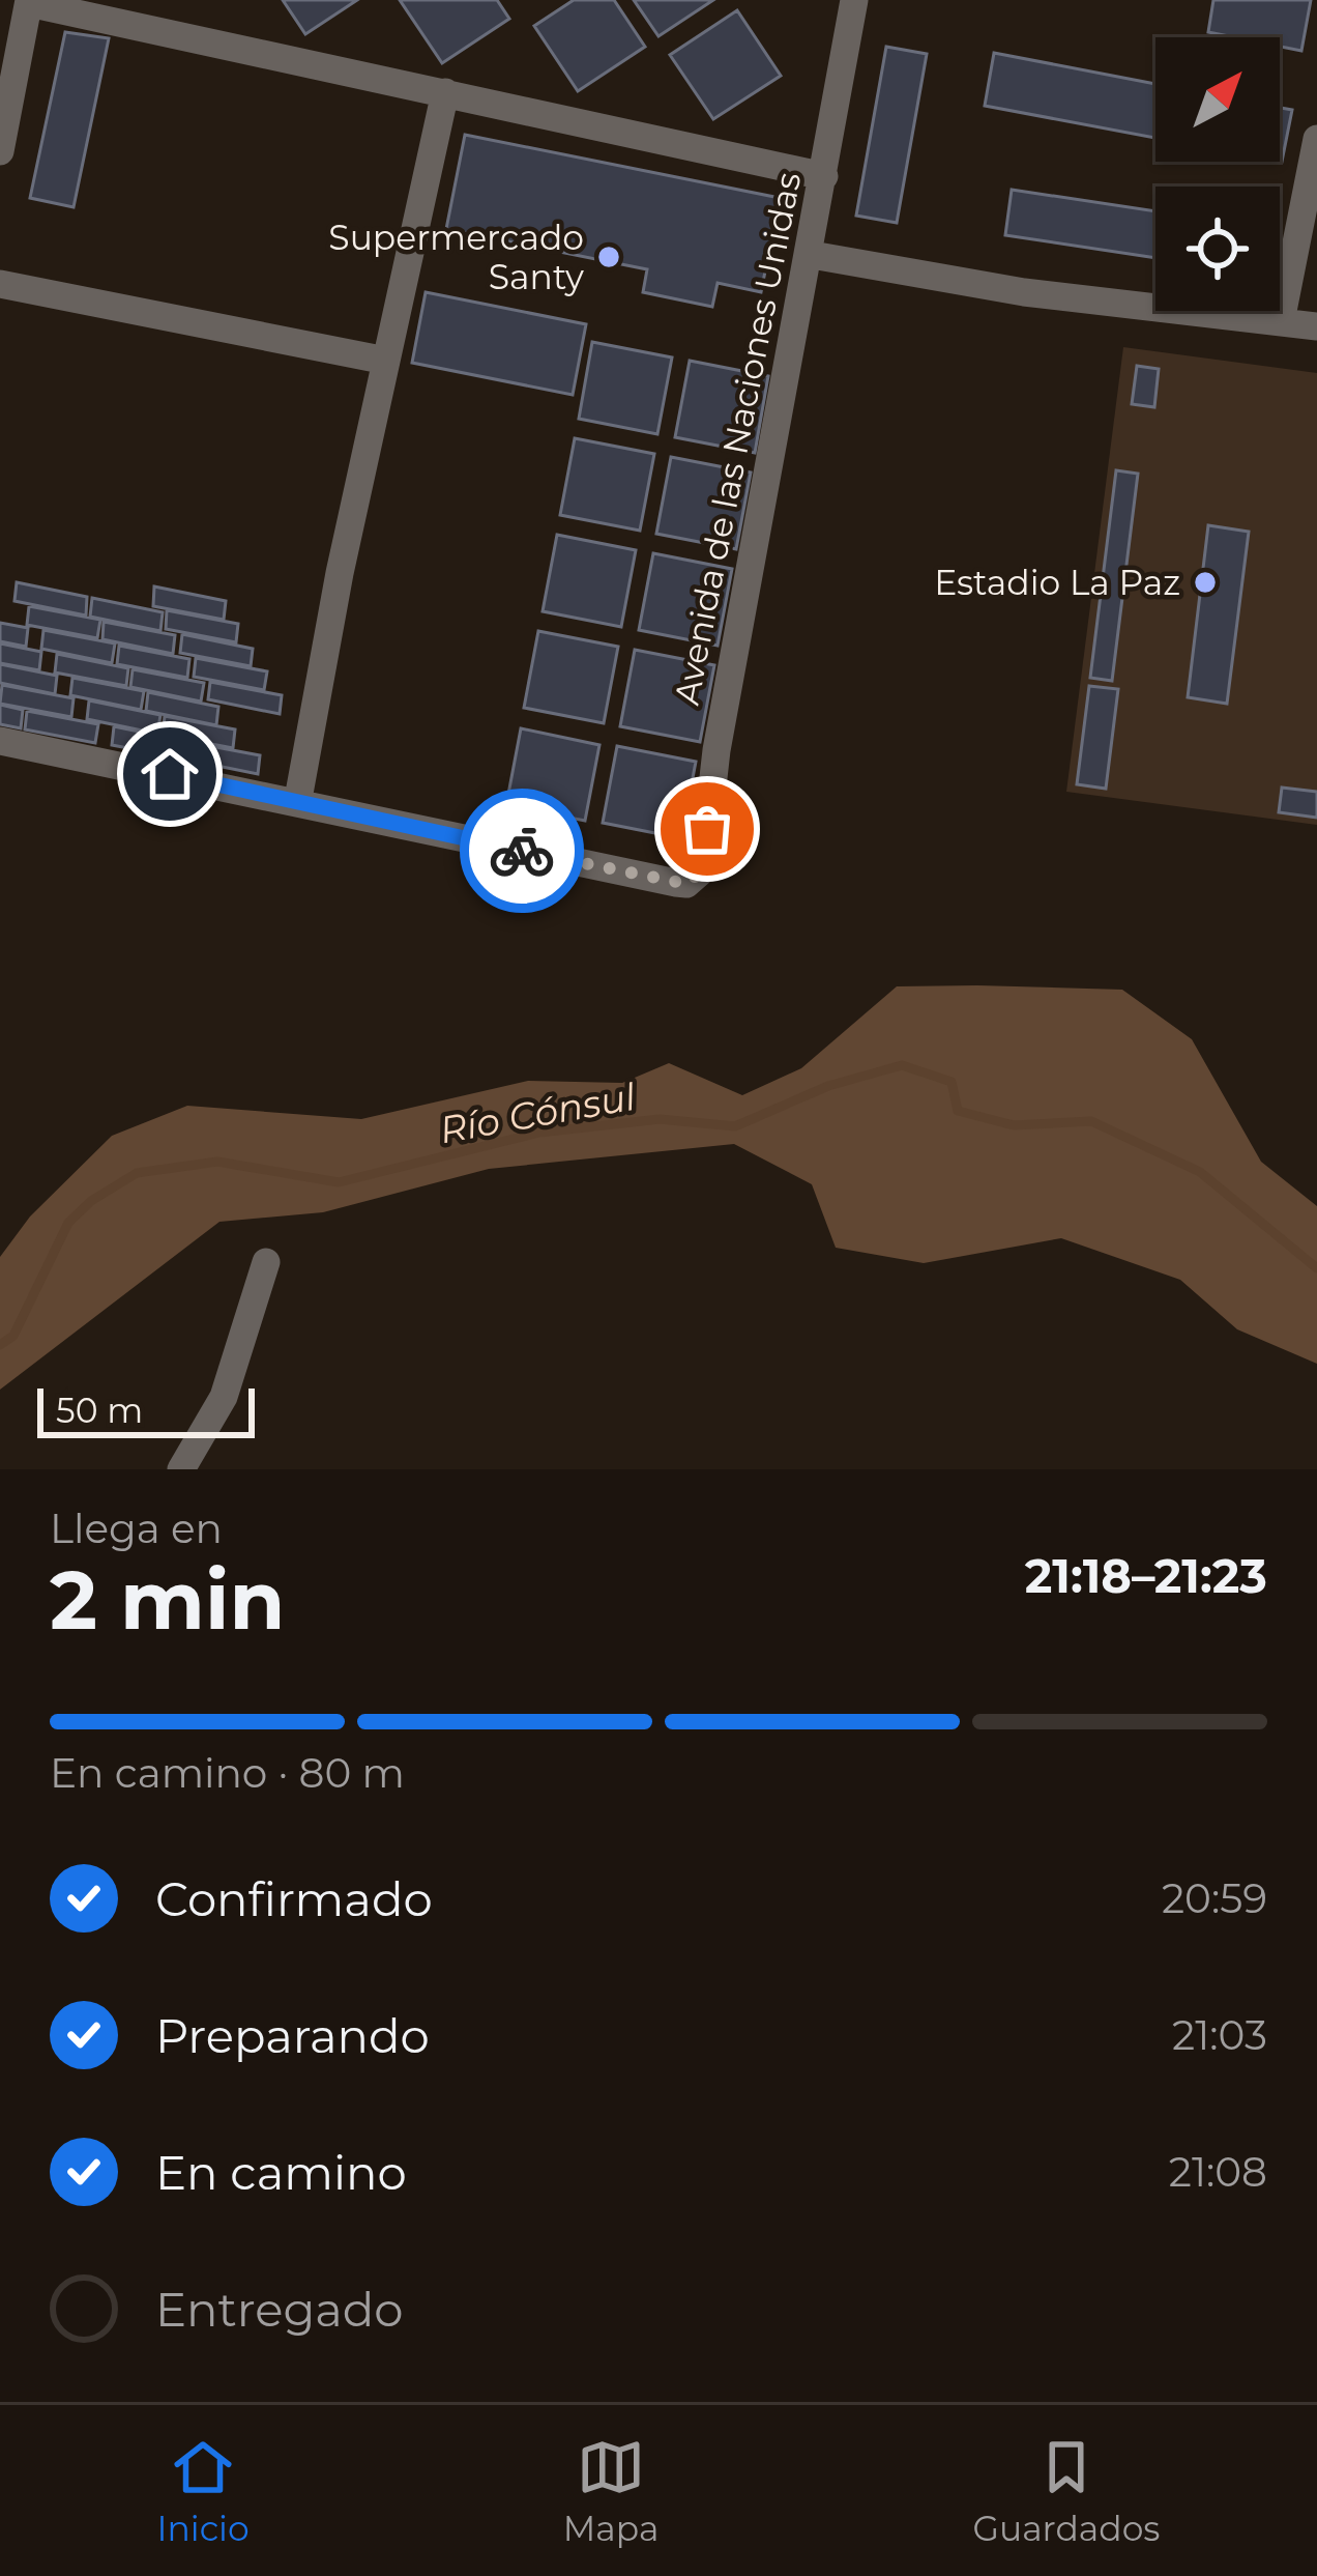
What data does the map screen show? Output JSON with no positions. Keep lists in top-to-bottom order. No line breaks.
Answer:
{"streets":{"street":["Avenida de las Naciones Unidas"]},"water":["Río Cónsul"],"places":["Supermercado Santy","Estadio La Paz"],"scale_bar":"50 m","north":"top right","page":{"scale":"50 m","heading":["2 min","Llega en","21:18–21:23"],"bar":"En camino · 80 m","list":[["Confirmado","20:59"],["Preparando","21:03"],["En camino","21:08"],"Entregado"],"tabs":["Inicio","Mapa","Guardados"]}}
